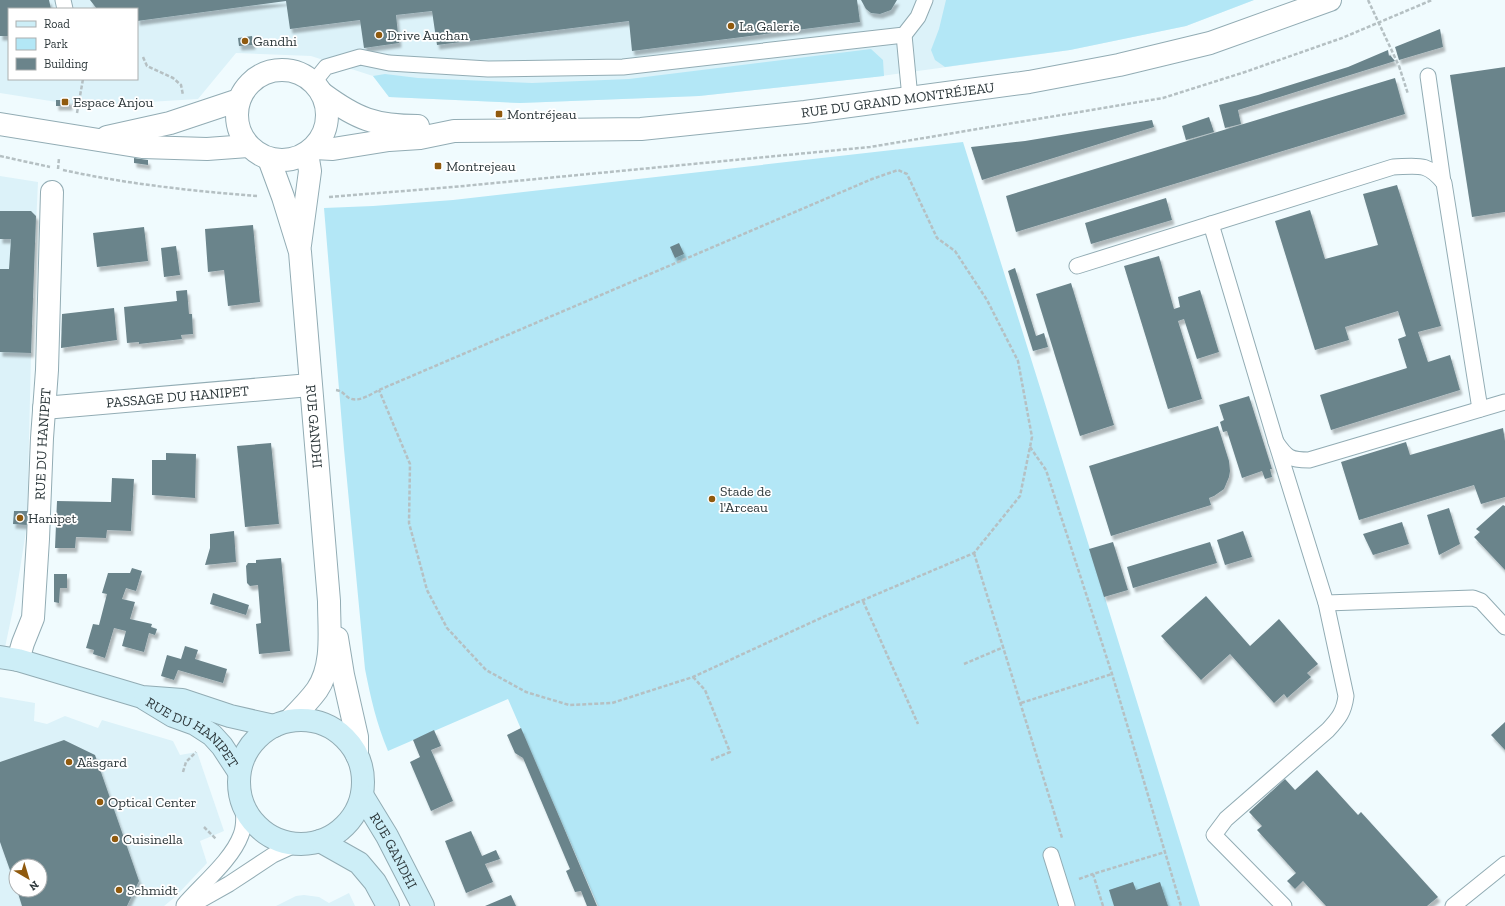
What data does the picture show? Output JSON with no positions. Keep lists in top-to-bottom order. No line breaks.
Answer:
{"streets":{"main road":["RUE GANDHI","RUE DU HANIPET"],"street":["RUE DU GRAND MONTRÉJEAU","PASSAGE DU HANIPET"]},"crossings":[["RUE DU GRAND MONTRÉJEAU","RUE GANDHI"],["PASSAGE DU HANIPET","RUE GANDHI"],["PASSAGE DU HANIPET","RUE DU HANIPET"],["RUE GANDHI","RUE DU HANIPET"]],"places":{"other":["La Galerie","Drive Auchan","Gandhi","Stade de l'Arceau","Hanipet","Aäsgard","Optical Center","Cuisinella","Schmidt"],"transit":["Espace Anjou","Montréjeau","Montrejeau"]},"legend":["Road","Park","Building"],"north":"bottom right"}
